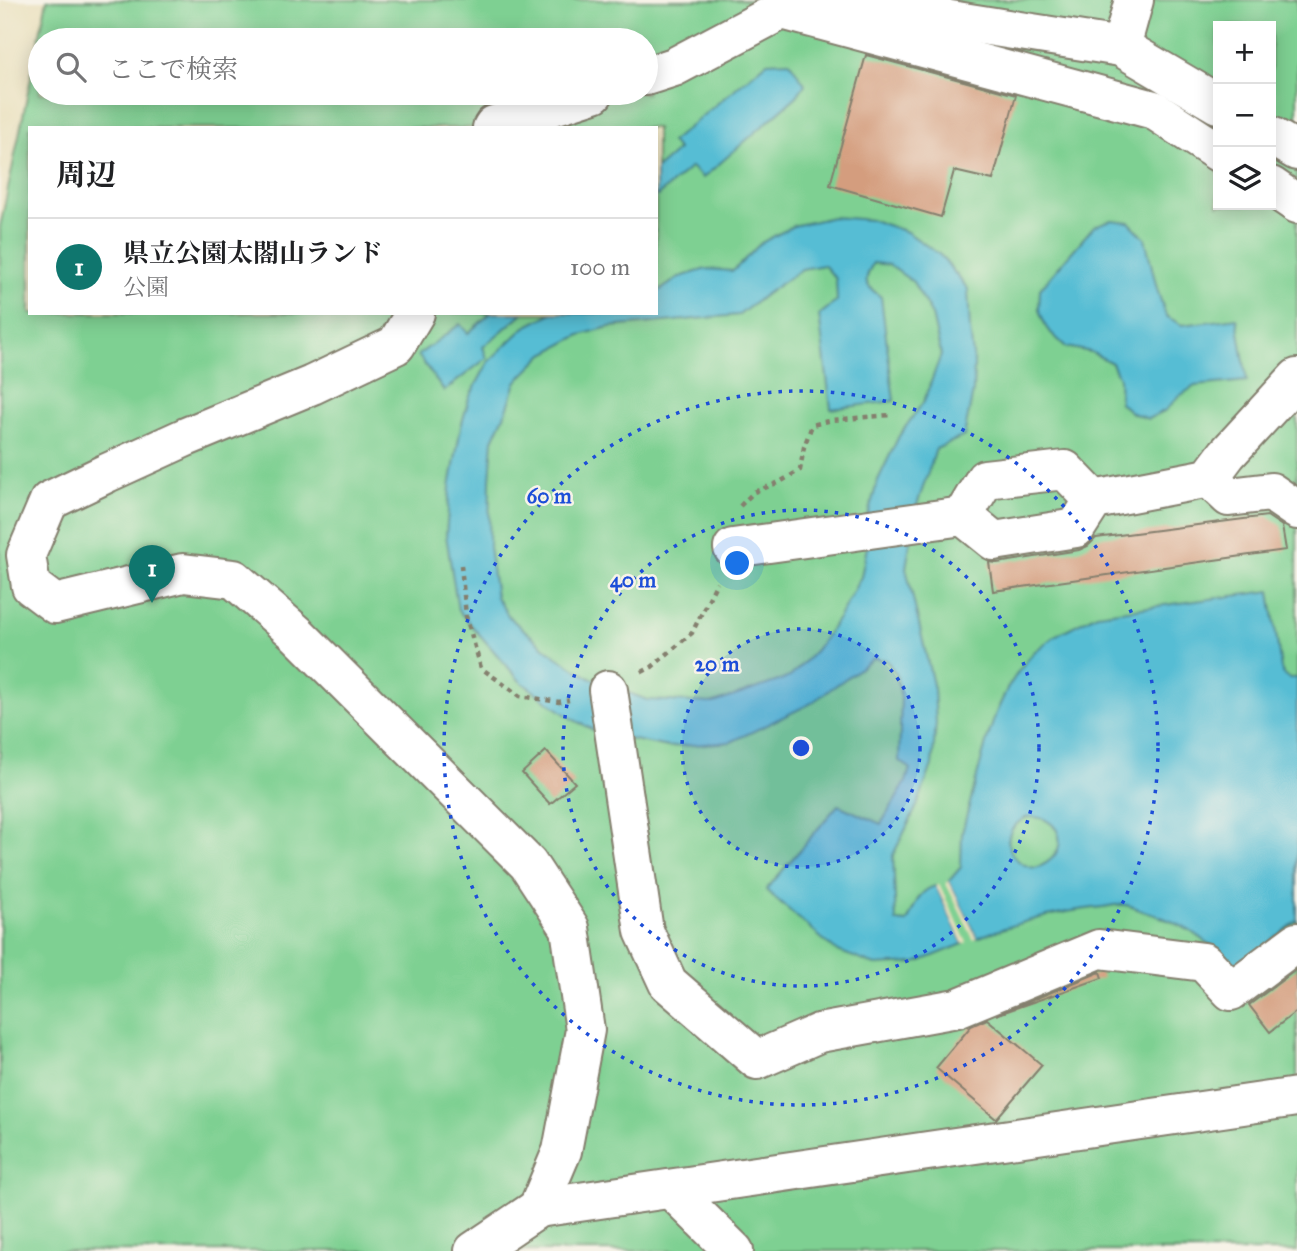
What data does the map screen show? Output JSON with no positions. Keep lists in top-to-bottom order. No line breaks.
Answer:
{"page":{"map_buttons":["+","−"],"search":"ここで検索","heading":"周辺","list":[{"mark":"1","name":"県立公園太閤山ランド","note":"公園","value":"100 m"}],"pins":"1"},"rings":["60 m","40 m","20 m"]}
